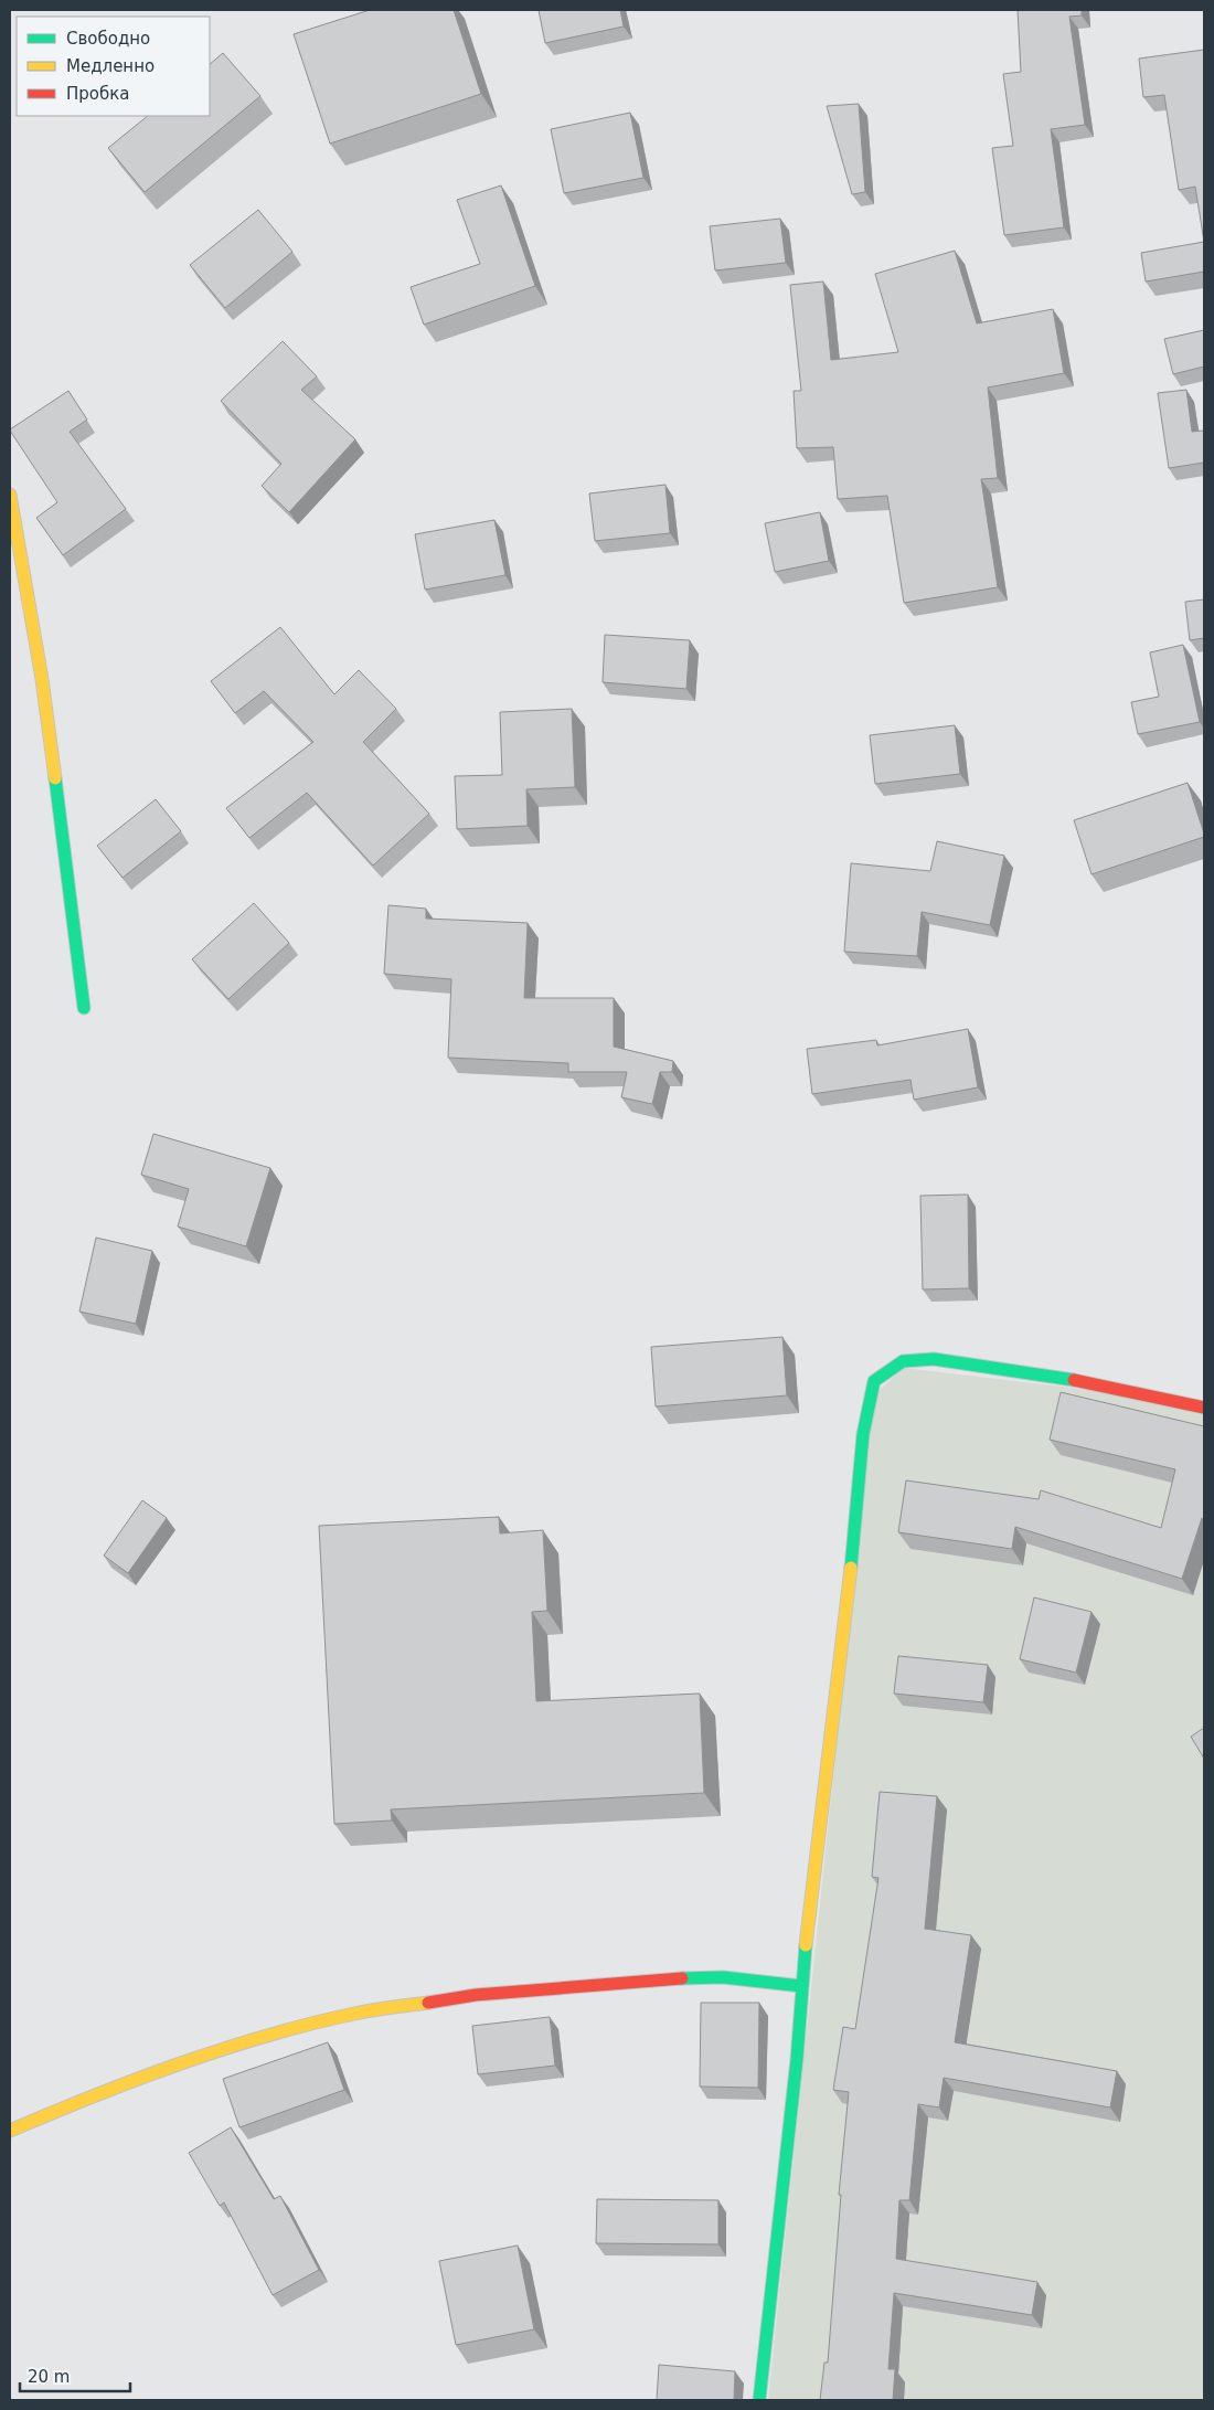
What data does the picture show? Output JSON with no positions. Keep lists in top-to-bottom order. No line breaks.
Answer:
{"legend":["Свободно","Медленно","Пробка"],"scale_bar":"20 m"}
